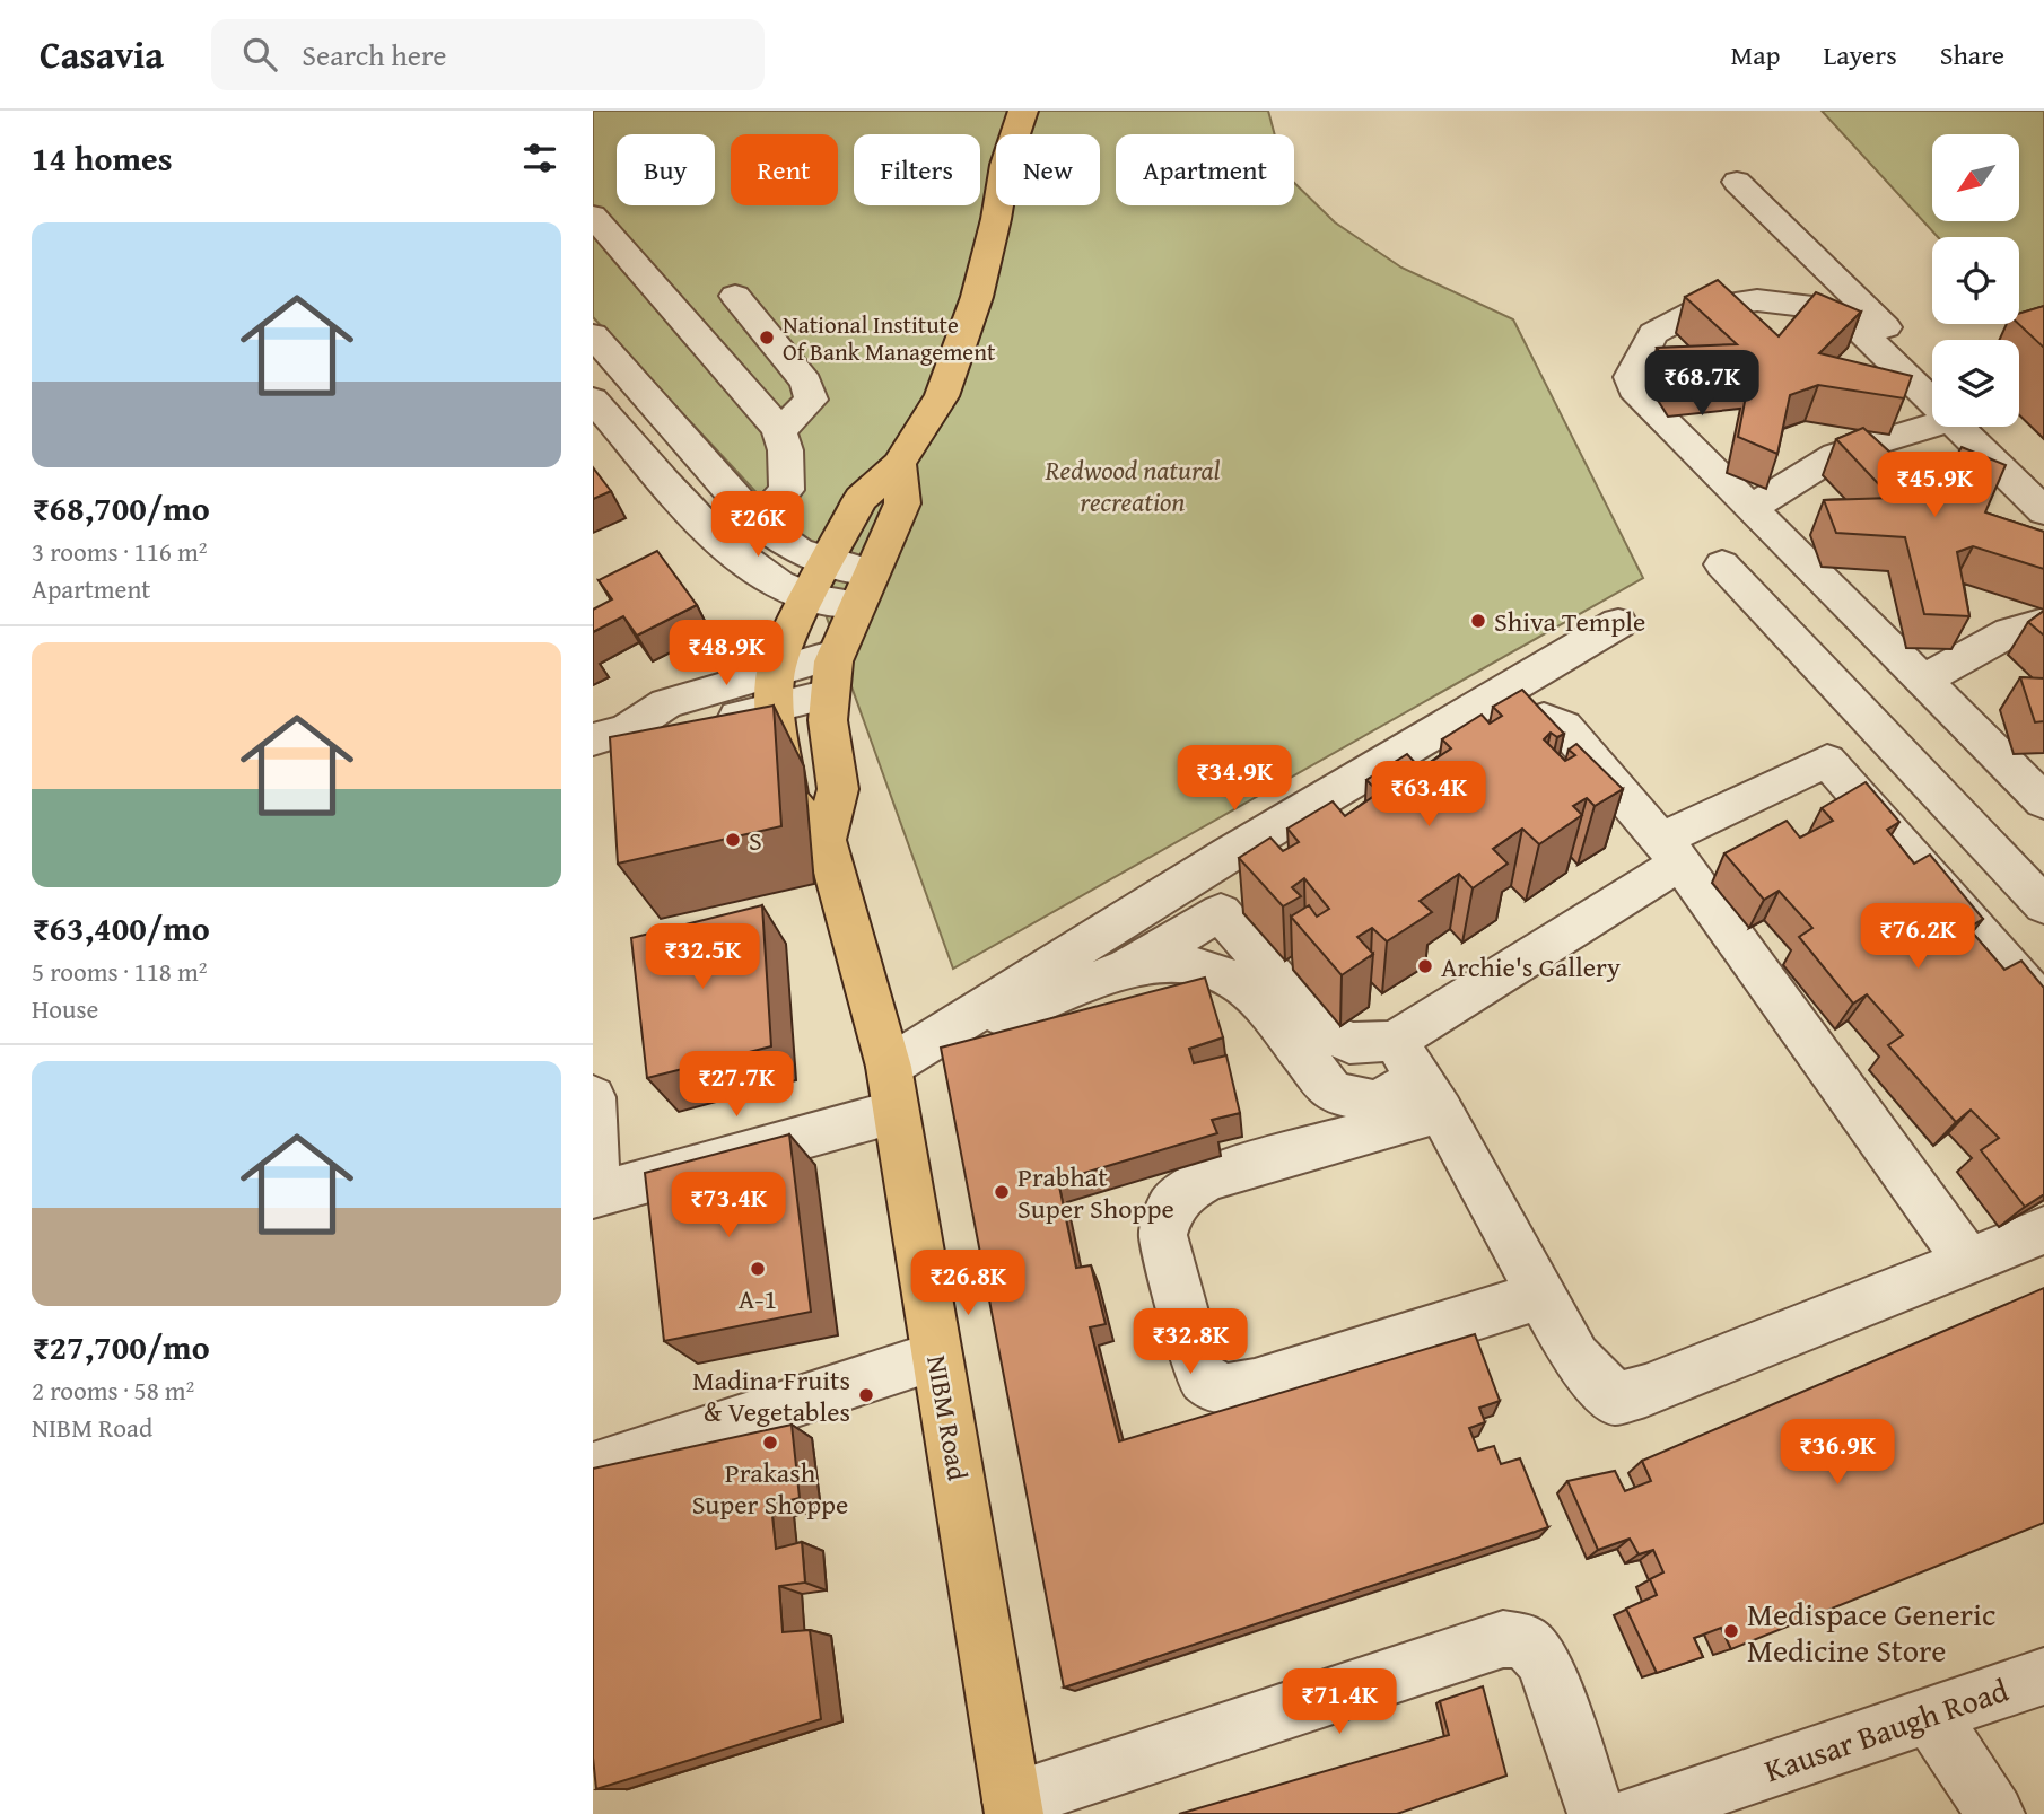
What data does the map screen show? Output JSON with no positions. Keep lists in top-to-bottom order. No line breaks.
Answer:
{"streets":{"main road":["NIBM Road"],"street":["Kausar Baugh Road"]},"parks":["Redwood natural recreation"],"places":["National Institute Of Bank Management","Shiva Temple","S","Archie's Gallery","Prabhat Super Shoppe","A-1","Madina Fruits & Vegetables","Prakash Super Shoppe","Medispace Generic Medicine Store"],"north":"bottom left","page":{"header":"Casavia","search":"Search here","nav":["Map","Layers","Share"],"heading":"14 homes","chip":["Buy","Rent","Filters","New","Apartment"],"list":[{"name":"₹68,700/mo","note":"3 rooms · 116 m² · Apartment"},{"name":"₹63,400/mo","note":"5 rooms · 118 m² · House"},{"name":"₹27,700/mo","note":"2 rooms · 58 m² · NIBM Road"}],"price":["₹68.7K","₹45.9K","₹26K","₹48.9K","₹34.9K","₹63.4K","₹76.2K","₹32.5K","₹27.7K","₹73.4K","₹26.8K","₹32.8K","₹36.9K","₹71.4K"]}}
